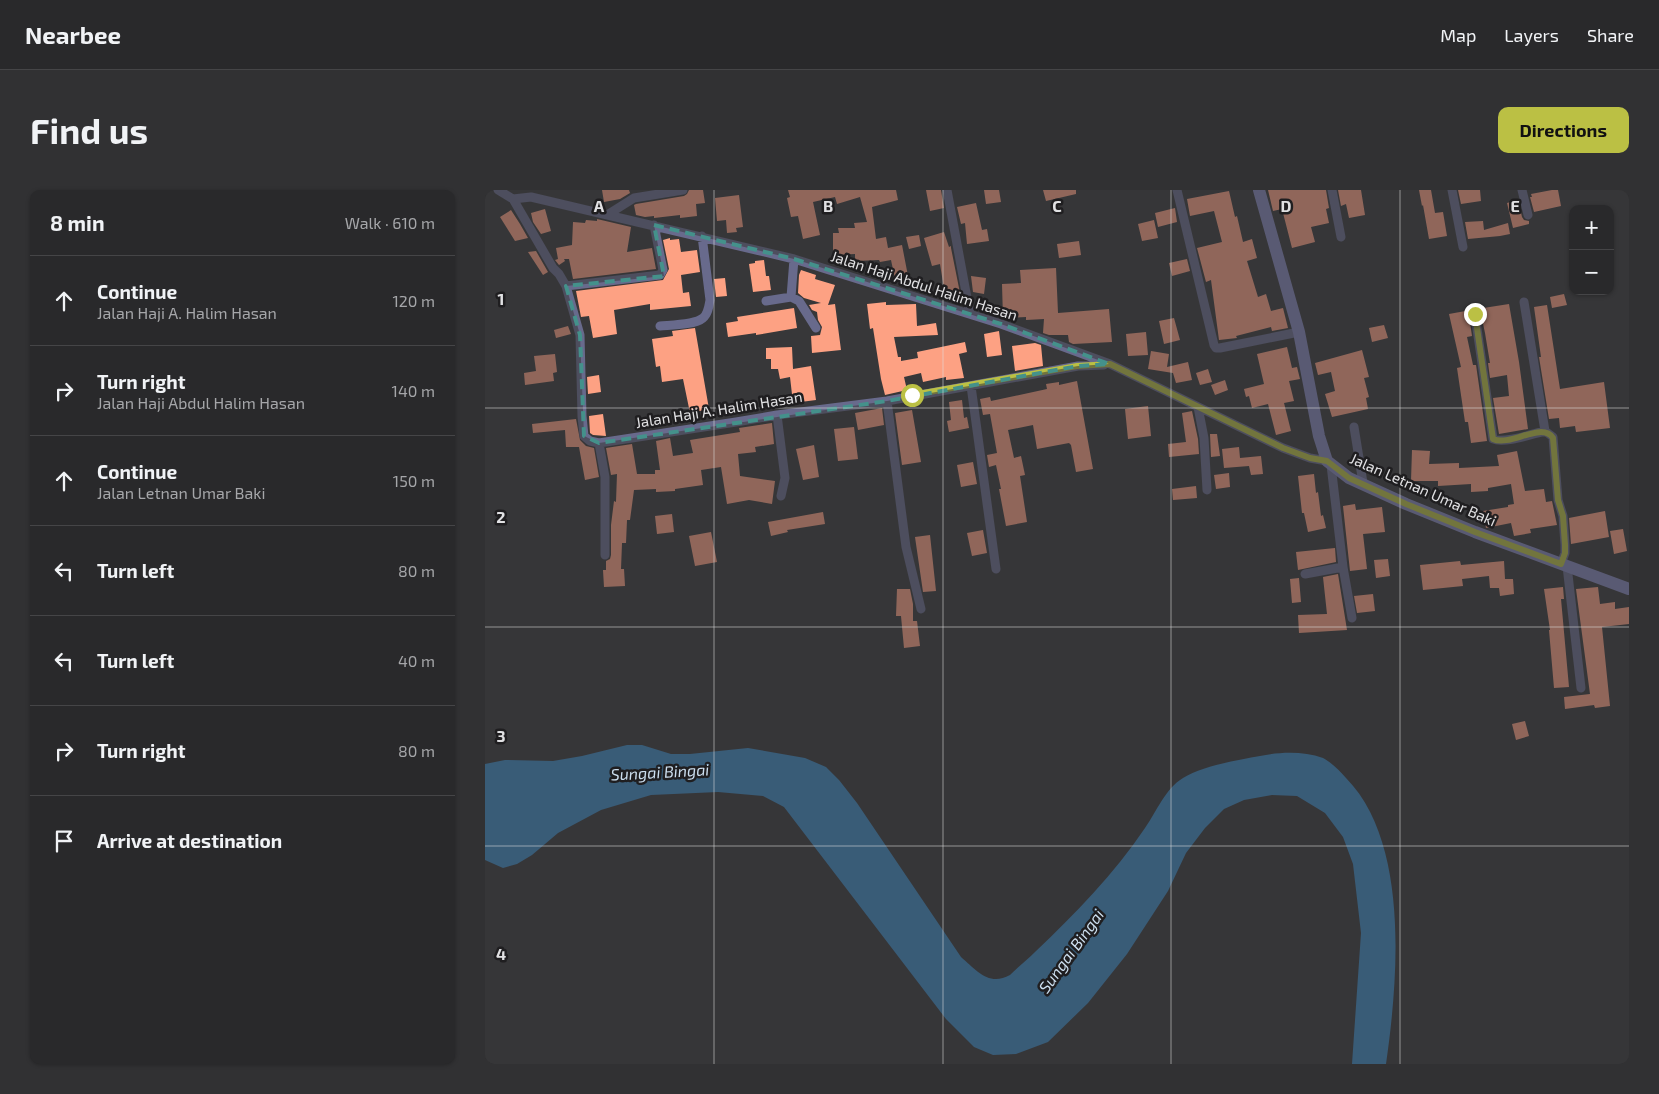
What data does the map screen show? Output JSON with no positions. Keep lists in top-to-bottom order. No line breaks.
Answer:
{"streets":{"street":["Jalan Haji Abdul Halim Hasan","Jalan Haji A. Halim Hasan","Jalan Letnan Umar Baki"]},"crossings":[["Jalan Haji Abdul Halim Hasan","Jalan Haji A. Halim Hasan"],["Jalan Haji Abdul Halim Hasan","Jalan Letnan Umar Baki"]],"water":["Sungai Bingai"],"page":{"header":"Nearbee","nav":["Map","Layers","Share"],"buttons":"Directions","title":"Find us","heading":["8 min","Walk · 610 m"],"map_buttons":["+","−"],"list":[["Continue","Jalan Haji A. Halim Hasan","120 m"],["Turn right","Jalan Haji Abdul Halim Hasan","140 m"],["Continue","Jalan Letnan Umar Baki","150 m"],["Turn left","80 m"],["Turn left","40 m"],["Turn right","80 m"],"Arrive at destination"]},"grid":{"columns":["A","B","C","D","E"],"rows":["1","2","3","4"]}}
